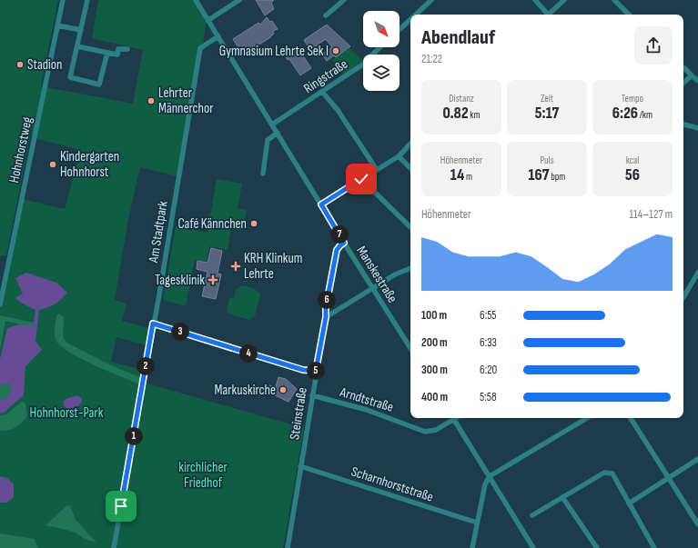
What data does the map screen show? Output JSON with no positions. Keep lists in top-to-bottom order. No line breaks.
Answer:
{"streets":{"street":["Ringstraße","Hohnhorstweg","Am Stadtpark","Manskestraße","Arndtstraße","Steinstraße","Scharnhorststraße"]},"crossings":[["Ringstraße","Manskestraße"],["Am Stadtpark","Manskestraße"],["Manskestraße","Steinstraße"],["Arndtstraße","Steinstraße"],["Steinstraße","Scharnhorststraße"]],"parks":["Hohnhorst-Park","kirchlicher Friedhof"],"places":{"other":["Gymnasium Lehrte Sek I","Stadion","Lehrter Männerchor","Kindergarten Hohnhorst","Café Kännchen","Markuskirche"],"health":["KRH Klinkum Lehrte","Tagesklinik"]},"north":"bottom right","page":{"heading":["Abendlauf","21:22"],"stats":[["Distanz","0.82 km"],["Zeit","5:17"],["Tempo","6:26 /km"],["Höhenmeter","14 m"],["Puls","167 bpm"],["kcal","56"]],"chart":["Höhenmeter","114–127 m"],"pins":["7","6","3","4","2","5","1"],"list":[{"name":"100 m","note":"6:55"},{"name":"200 m","note":"6:33"},{"name":"300 m","note":"6:20"},{"name":"400 m","note":"5:58"}]}}
